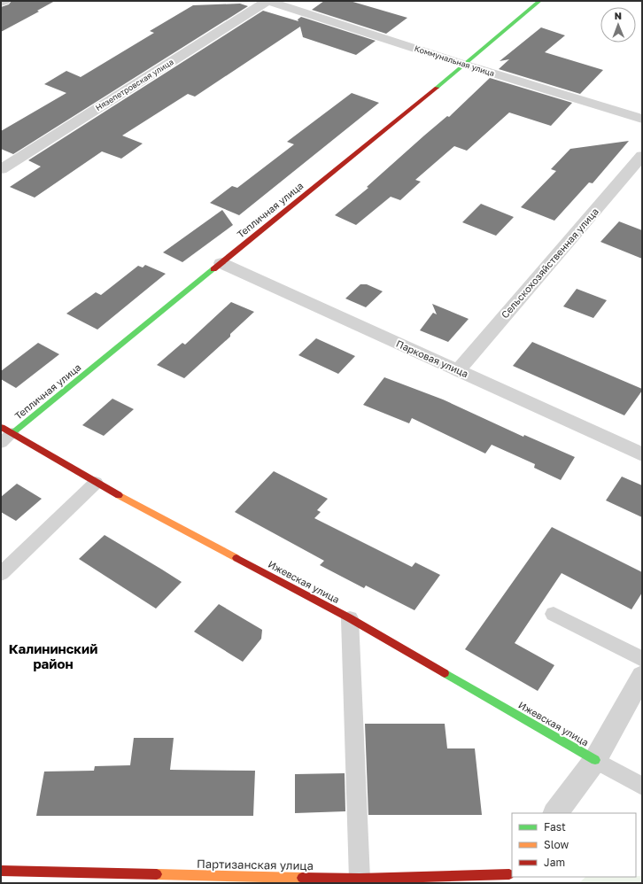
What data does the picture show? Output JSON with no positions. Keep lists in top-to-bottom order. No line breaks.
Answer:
{"streets":{"street":["Коммунальная улица","Нязепетровская улица","Тепличная улица","Сельскохозяйственная улица","Парковая улица","Ижевская улица","Партизанская улица"]},"crossings":[["Коммунальная улица","Нязепетровская улица"],["Коммунальная улица","Тепличная улица"],["Тепличная улица","Парковая улица"],["Тепличная улица","Ижевская улица"],["Сельскохозяйственная улица","Парковая улица"]],"districts":["Калининский район"],"legend":["Fast","Slow","Jam"],"north":"top"}
